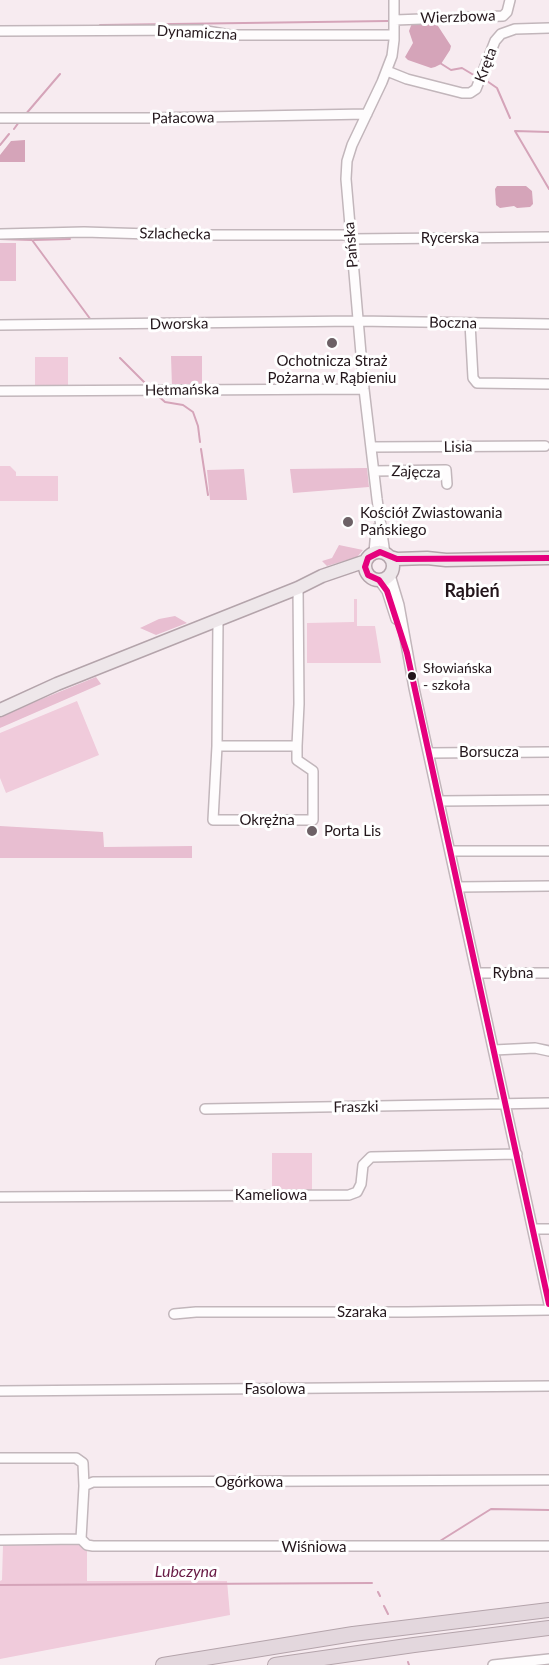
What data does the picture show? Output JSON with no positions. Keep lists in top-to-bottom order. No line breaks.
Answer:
{"streets":{"street":["Wierzbowa","Dynamiczna","Kręta","Pałacowa","Szlachecka","Rycerska","Pańska","Boczna","Dworska","Hetmańska","Lisia","Zajęcza","Borsucza","Okrężna","Rybna","Fraszki","Kameliowa","Szaraka","Fasolowa","Ogórkowa","Wiśniowa"]},"crossings":[["Wierzbowa","Pańska"],["Dynamiczna","Pańska"],["Kręta","Pańska"],["Pałacowa","Pańska"],["Szlachecka","Rycerska"],["Szlachecka","Pańska"],["Rycerska","Pańska"],["Pańska","Boczna"],["Pańska","Dworska"],["Pańska","Hetmańska"],["Pańska","Lisia"],["Pańska","Zajęcza"],["Boczna","Dworska"]],"districts":["Rąbień"],"water":["Lubczyna"],"places":["Ochotnicza Straż Pożarna w Rąbieniu","Kościół Zwiastowania Pańskiego","Słowiańska - szkoła","Porta Lis"]}
